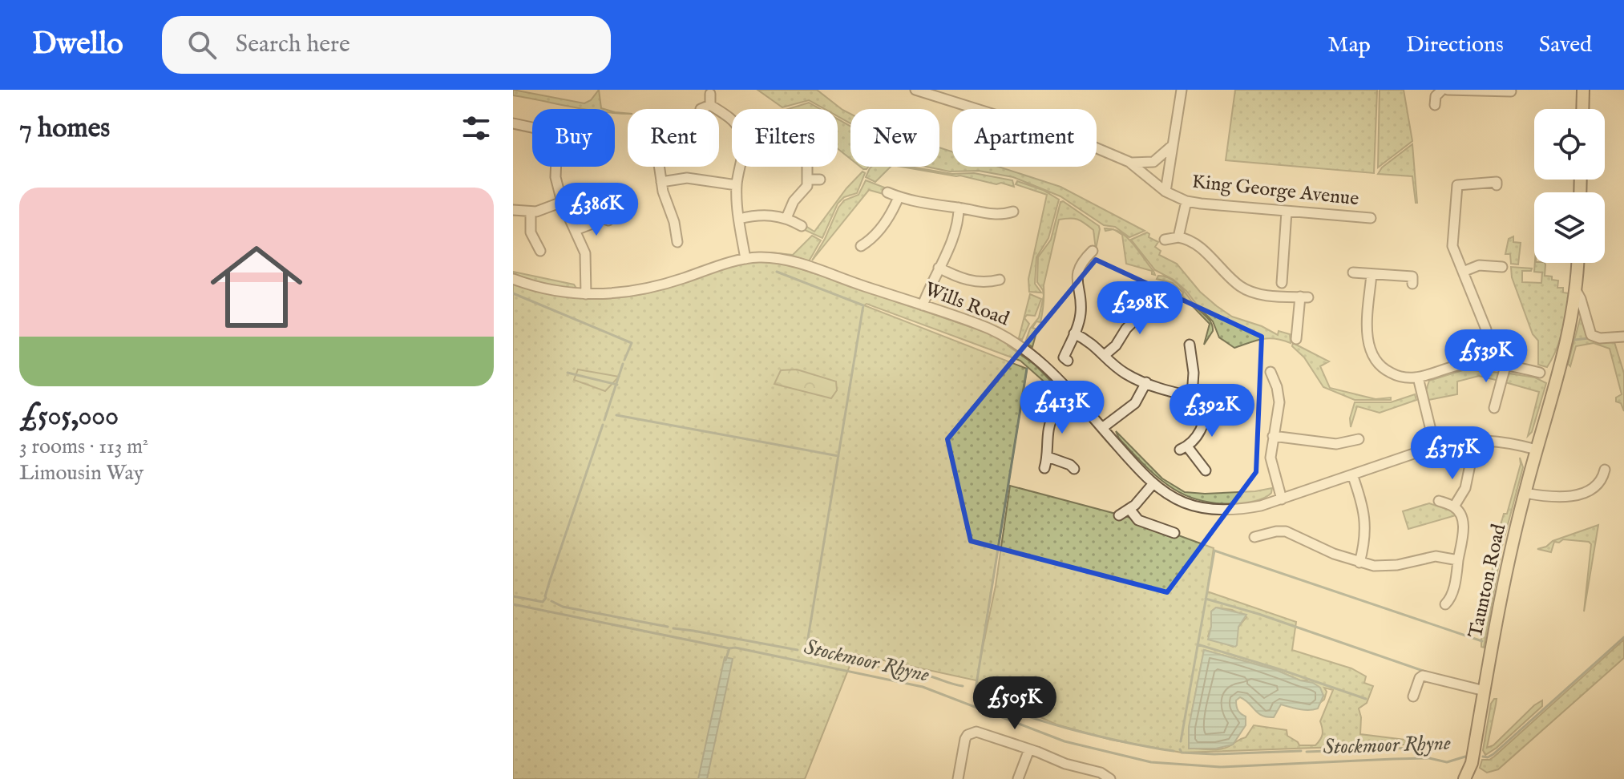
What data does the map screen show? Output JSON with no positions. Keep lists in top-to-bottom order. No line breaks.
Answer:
{"streets":{"main road":["Taunton Road"],"street":["King George Avenue","Wills Road"]},"crossings":[["Wills Road","Taunton Road"]],"water":["Stockmoor Rhyne"],"page":{"header":"Dwello","search":"Search here","nav":["Map","Directions","Saved"],"heading":"7 homes","chip":["Buy","Rent","Filters","New","Apartment"],"list":[{"name":"£505,000","note":"3 rooms · 113 m² · Limousin Way"}],"price":["£386K","£298K","£539K","£413K","£392K","£375K","£505K"]}}
